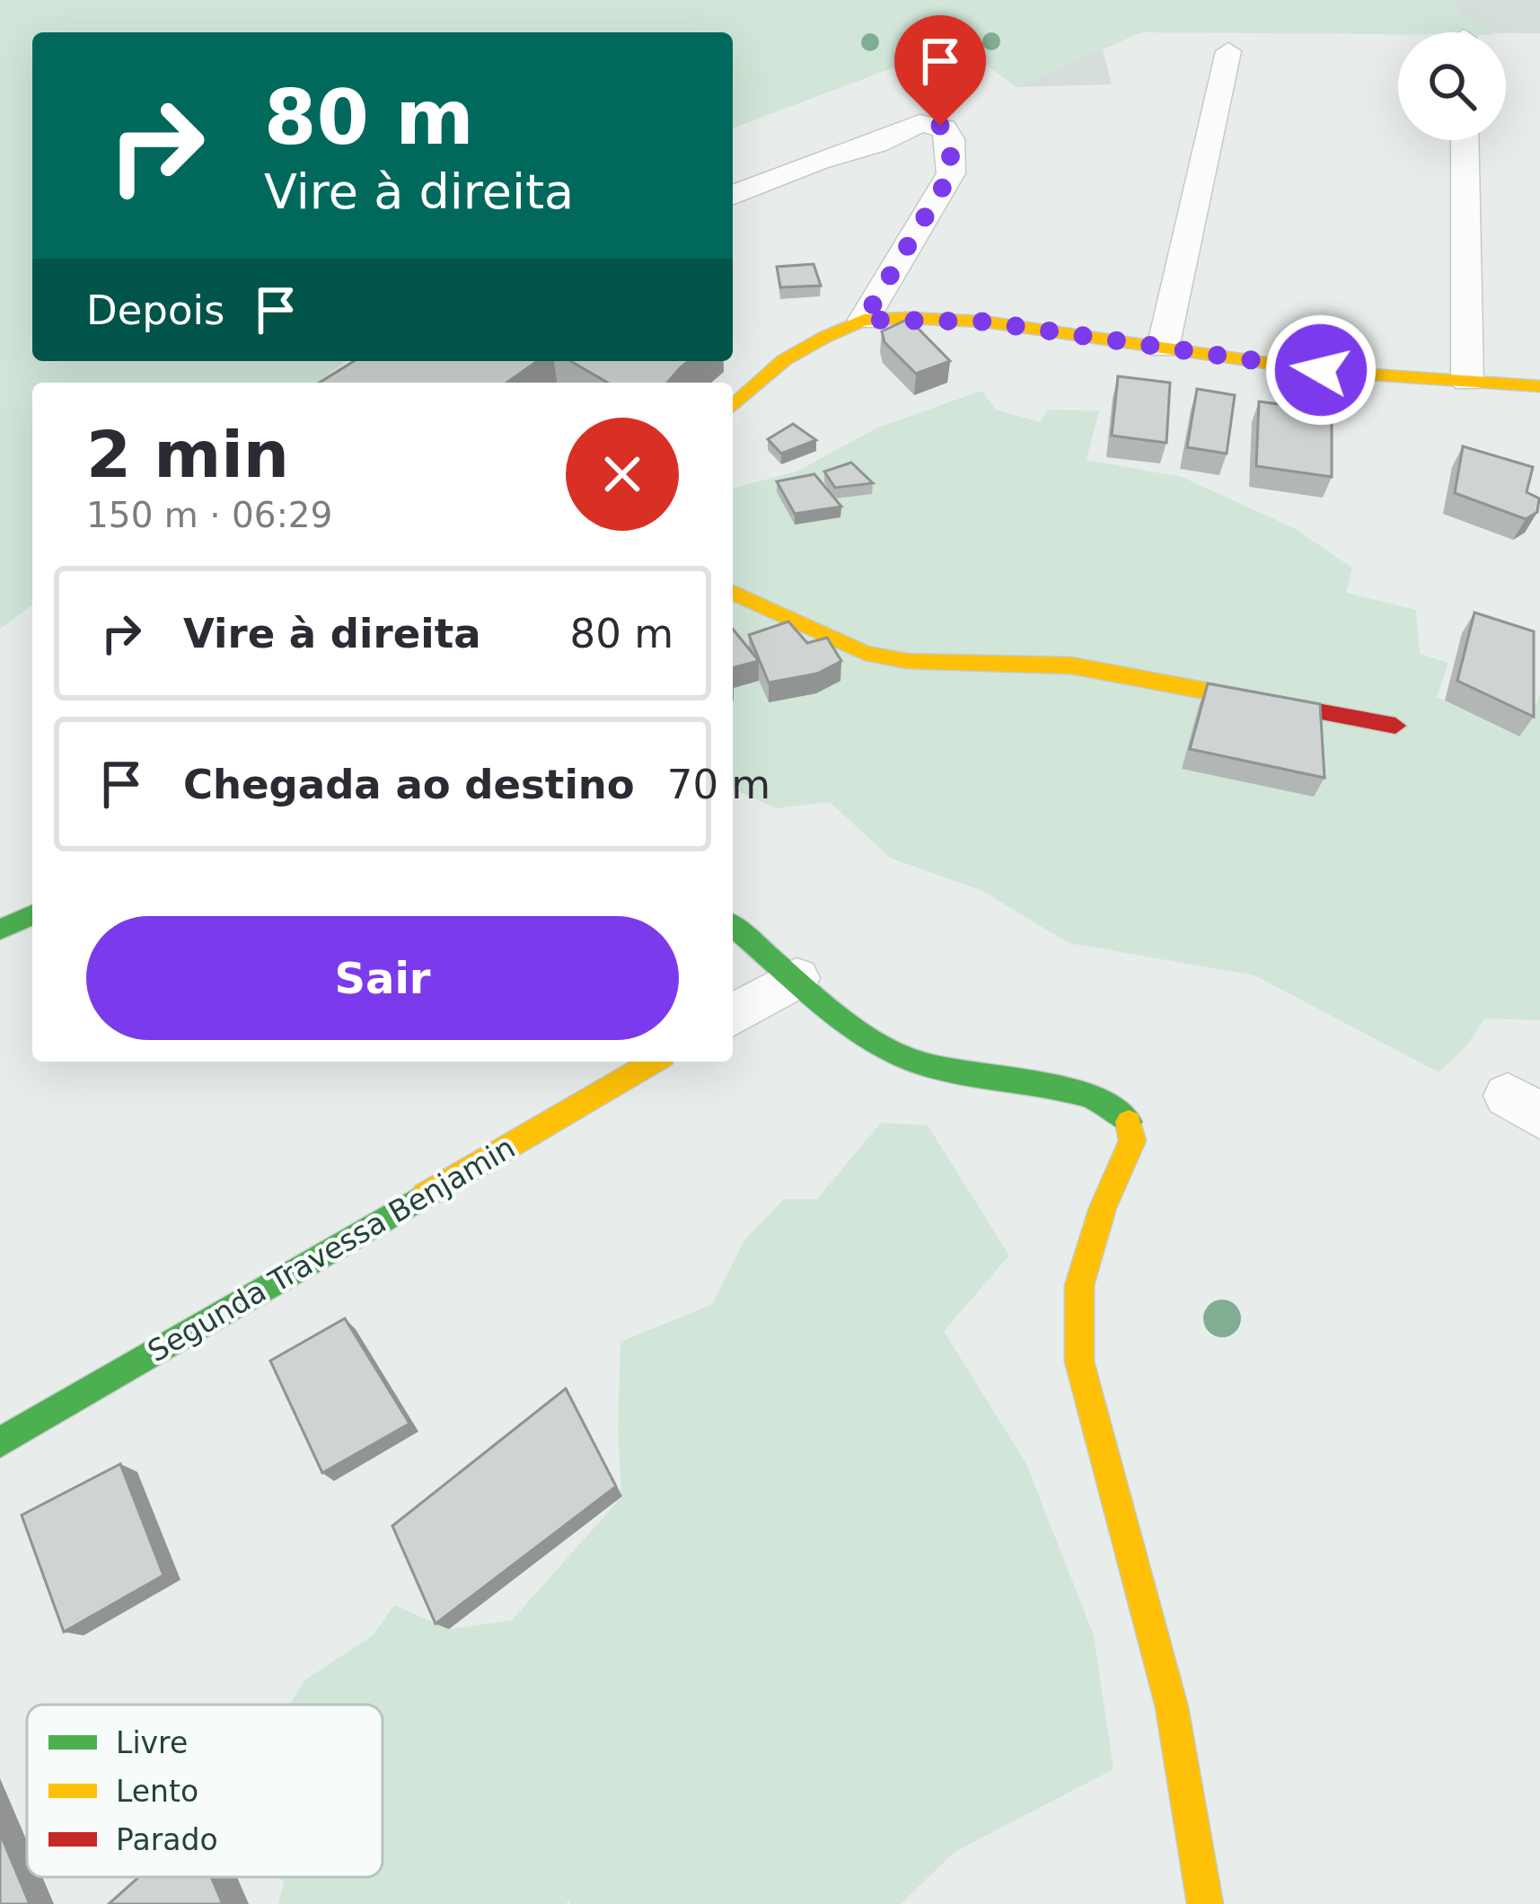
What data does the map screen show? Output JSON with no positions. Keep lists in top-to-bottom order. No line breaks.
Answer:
{"streets":{"street":["Segunda Travessa Benjamin"]},"legend":["Livre","Lento","Parado"],"page":{"turn":["80 m","Vire à direita"],"then":"Depois","heading":["2 min","150 m · 06:29"],"list":[{"name":"Vire à direita","value":"80 m"},{"name":"Chegada ao destino","value":"70 m"}],"buttons":"Sair"}}
